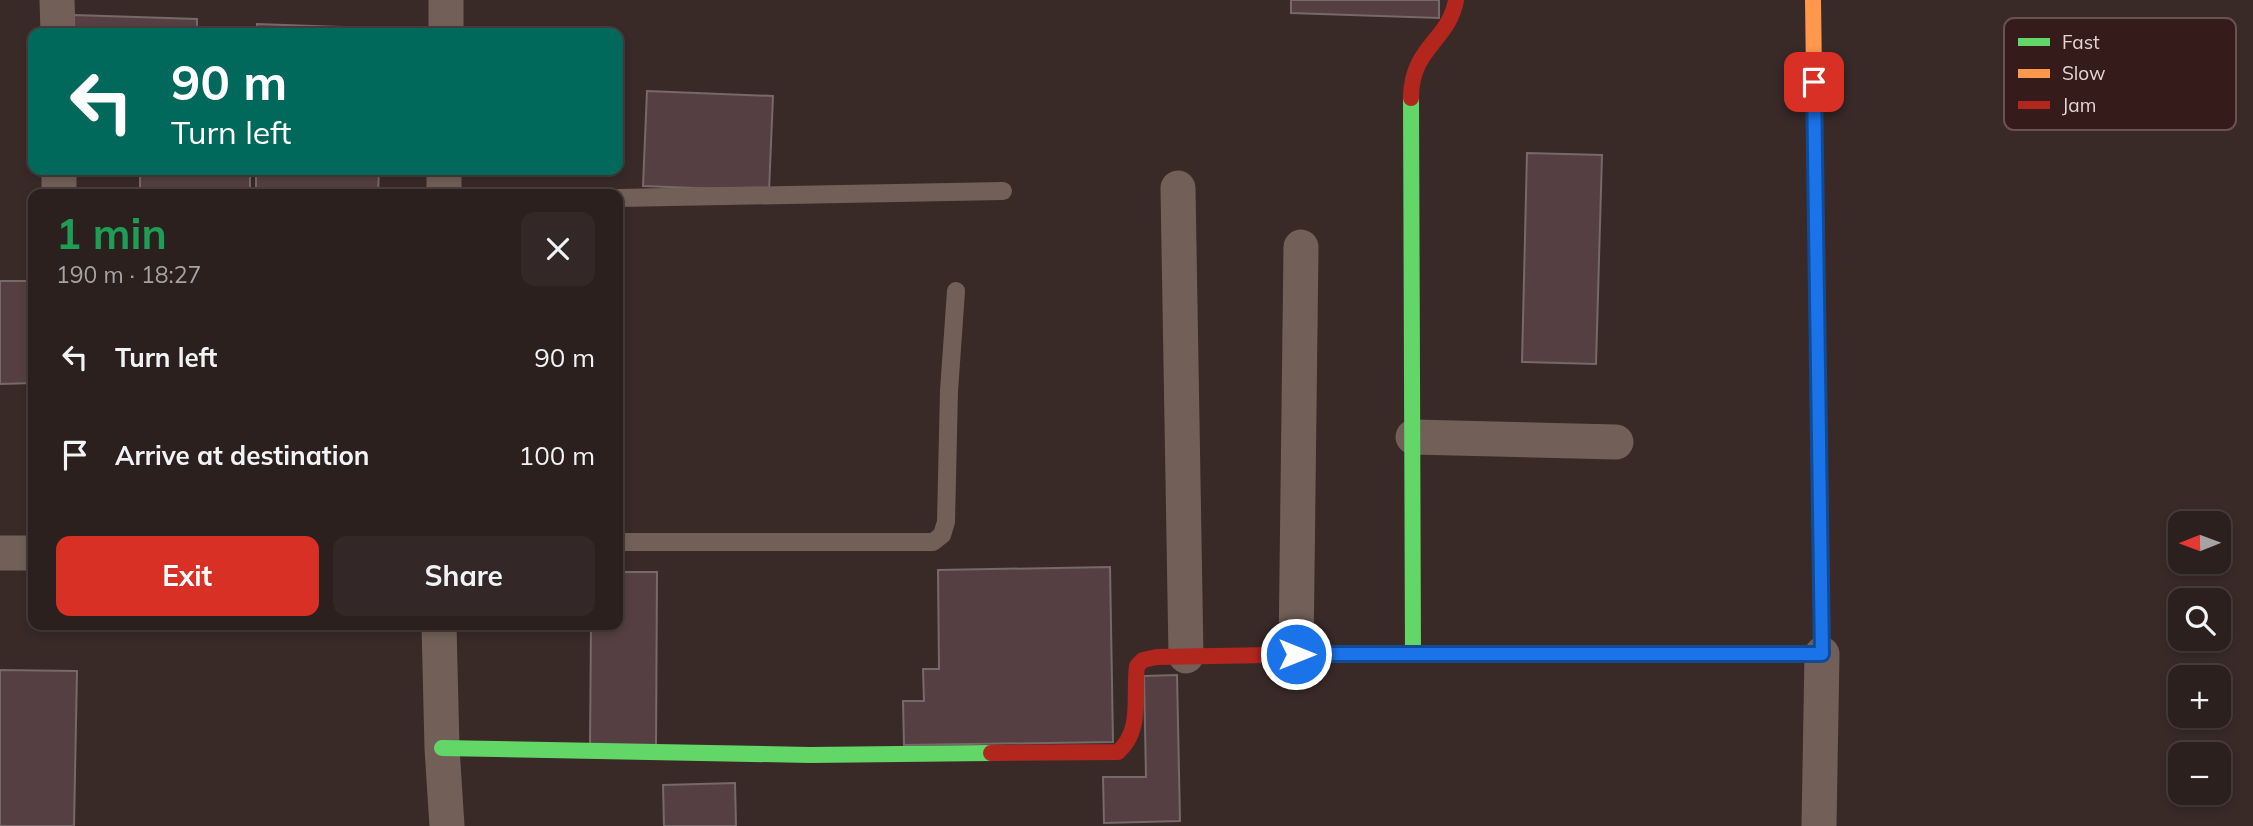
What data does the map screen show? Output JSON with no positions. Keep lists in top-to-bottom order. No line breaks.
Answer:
{"legend":["Fast","Slow","Jam"],"north":"left","page":{"turn":["90 m","Turn left"],"heading":["1 min","190 m · 18:27"],"list":[{"name":"Turn left","value":"90 m"},{"name":"Arrive at destination","value":"100 m"}],"map_buttons":["+","−"],"buttons":["Exit","Share"]}}
